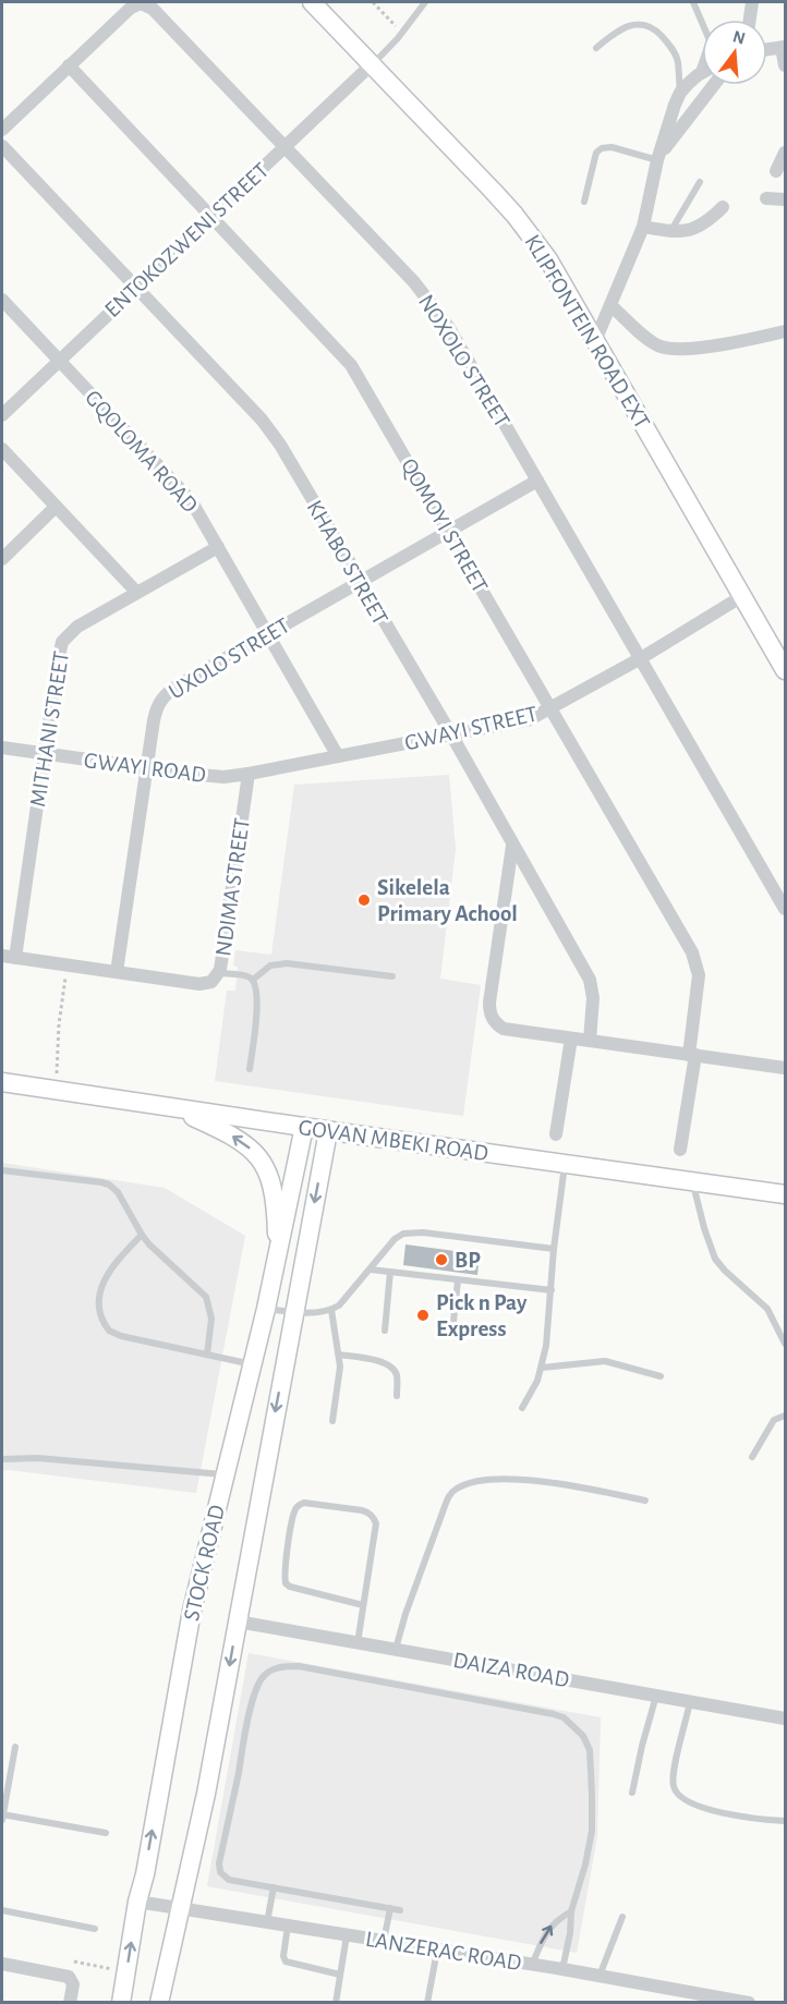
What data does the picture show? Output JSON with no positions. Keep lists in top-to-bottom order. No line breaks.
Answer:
{"streets":{"main road":["KLIPFONTEIN ROAD EXT","GOVAN MBEKI ROAD","STOCK ROAD"],"street":["ENTOKOZWENI STREET","NOXOLO STREET","GQOLOMA ROAD","QOMOYI STREET","KHABO STREET","UXOLO STREET","GWAYI STREET","MITHANI STREET","GWAYI ROAD","NDIMA STREET","DAIZA ROAD","LANZERAC ROAD"]},"crossings":[["ENTOKOZWENI STREET","KLIPFONTEIN ROAD EXT"],["ENTOKOZWENI STREET","NOXOLO STREET"],["ENTOKOZWENI STREET","GQOLOMA ROAD"],["ENTOKOZWENI STREET","QOMOYI STREET"],["ENTOKOZWENI STREET","KHABO STREET"],["KLIPFONTEIN ROAD EXT","GWAYI STREET"],["NOXOLO STREET","QOMOYI STREET"],["NOXOLO STREET","UXOLO STREET"],["NOXOLO STREET","GWAYI STREET"],["GQOLOMA ROAD","UXOLO STREET"],["GQOLOMA ROAD","GWAYI STREET"],["GQOLOMA ROAD","MITHANI STREET"],["QOMOYI STREET","UXOLO STREET"],["QOMOYI STREET","GWAYI STREET"],["KHABO STREET","UXOLO STREET"],["KHABO STREET","GWAYI STREET"],["UXOLO STREET","GWAYI ROAD"],["UXOLO STREET","NDIMA STREET"],["GWAYI STREET","GWAYI ROAD"],["GWAYI STREET","NDIMA STREET"],["MITHANI STREET","GWAYI ROAD"],["MITHANI STREET","NDIMA STREET"],["GWAYI ROAD","NDIMA STREET"],["GOVAN MBEKI ROAD","STOCK ROAD"],["STOCK ROAD","DAIZA ROAD"],["STOCK ROAD","LANZERAC ROAD"]],"places":["Sikelela Primary Achool","BP","Pick n Pay Express"],"north":"top"}
